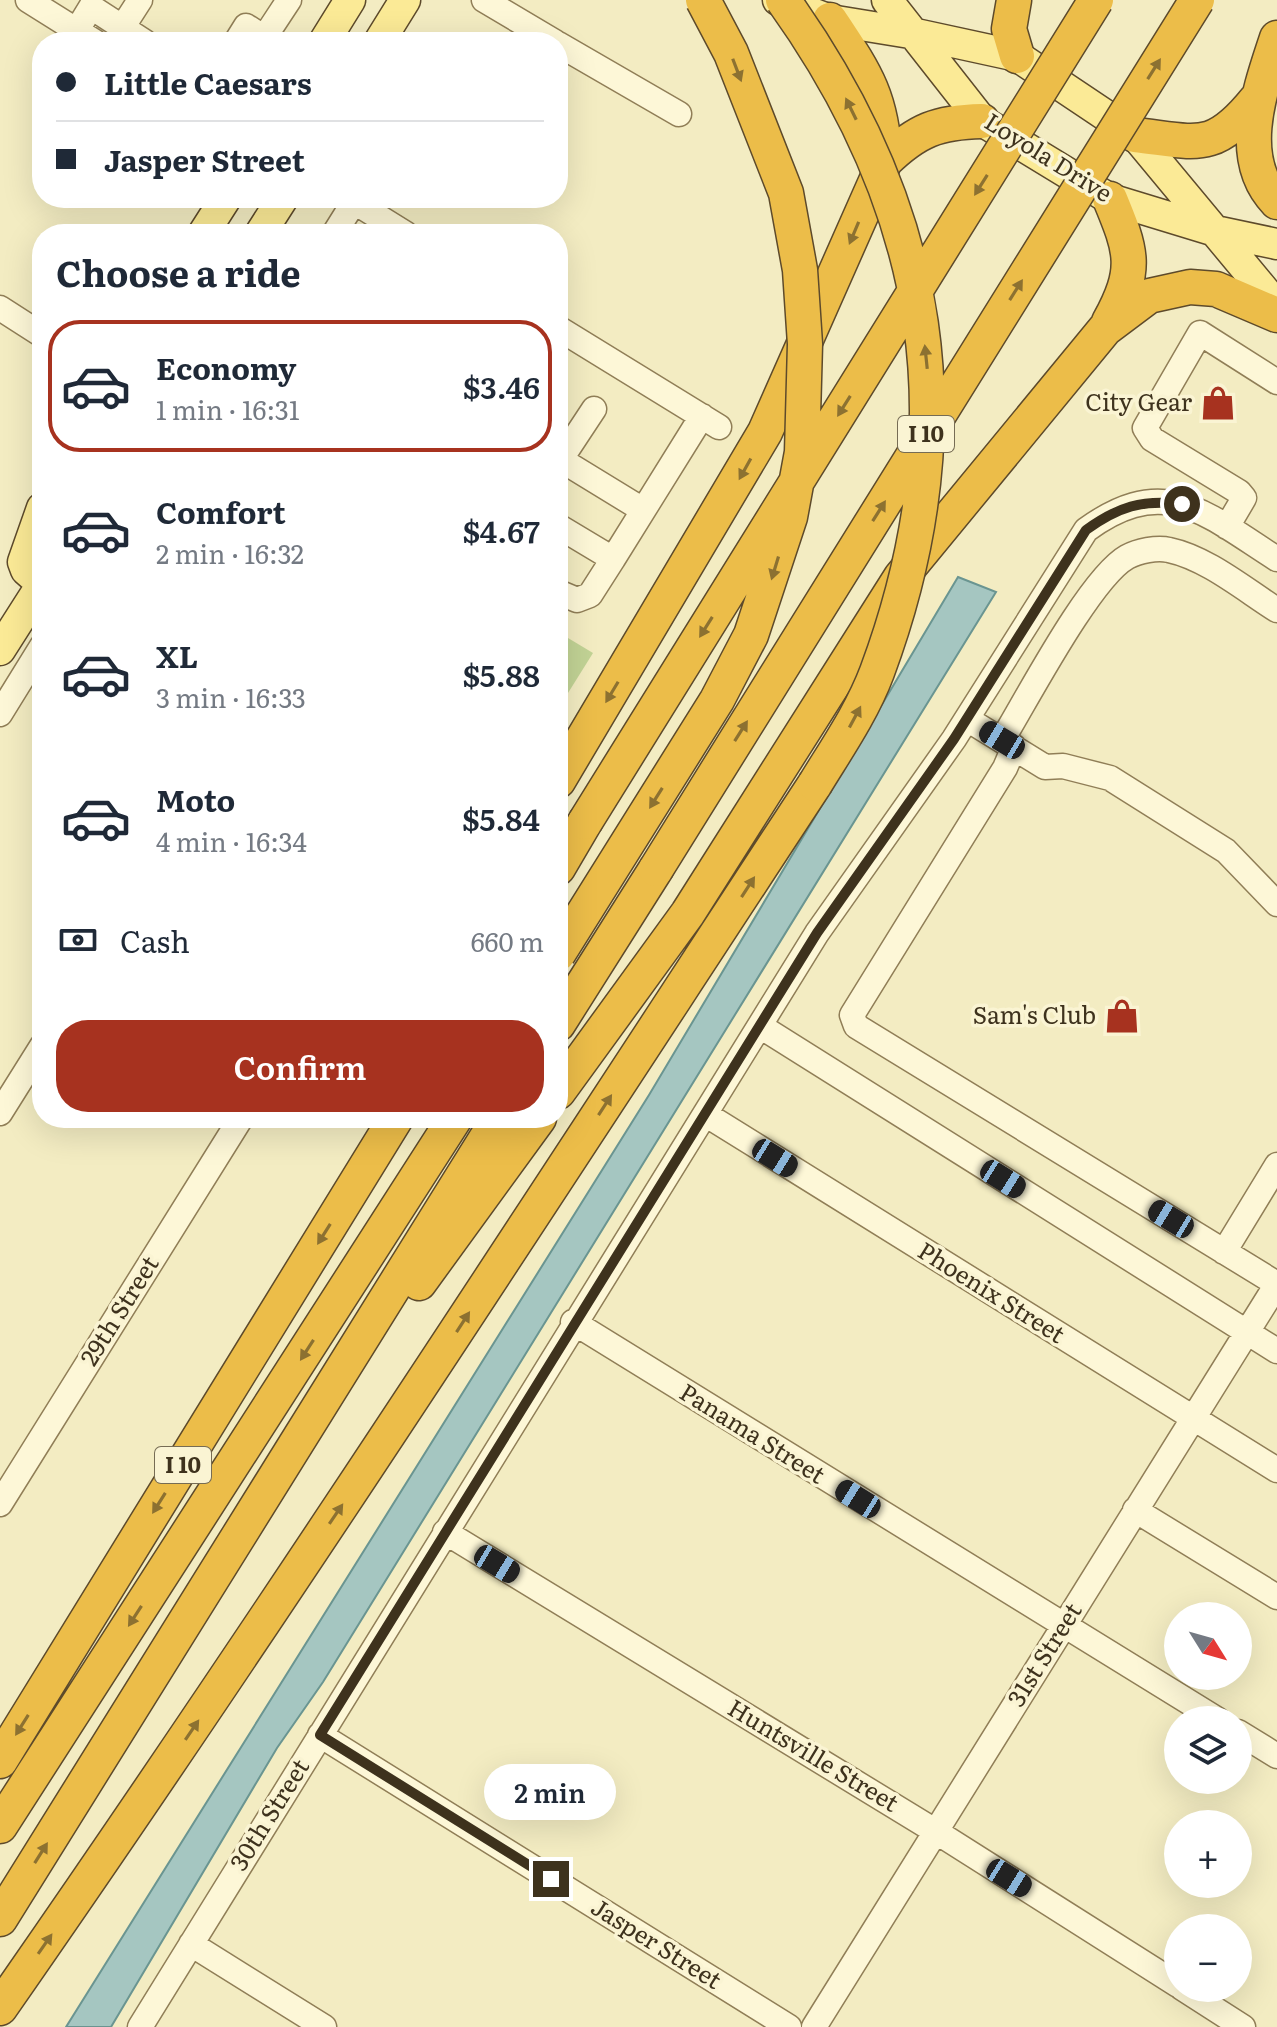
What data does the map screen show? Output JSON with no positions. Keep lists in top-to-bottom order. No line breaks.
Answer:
{"streets":{"highway":["I 10"],"main road":["Loyola Drive"],"street":["Phoenix Street","29th Street","Panama Street","31st Street","Huntsville Street","30th Street","Jasper Street"]},"crossings":[["Phoenix Street","31st Street"],["Phoenix Street","30th Street"],["Panama Street","31st Street"],["Panama Street","30th Street"],["31st Street","Huntsville Street"],["Huntsville Street","30th Street"],["30th Street","Jasper Street"]],"places":{"shop":["City Gear","Sam's Club"]},"north":"bottom right","page":{"banner":["Little Caesars","Jasper Street"],"heading":"Choose a ride","list":[{"name":"Economy","note":"1 min · 16:31","value":"$3.46"},{"name":"Comfort","note":"2 min · 16:32","value":"$4.67"},{"name":"XL","note":"3 min · 16:33","value":"$5.88"},{"name":"Moto","note":"4 min · 16:34","value":"$5.84"}],"pay":["Cash","660 m"],"buttons":"Confirm","map_buttons":["+","−"],"bubble":"2 min"}}
